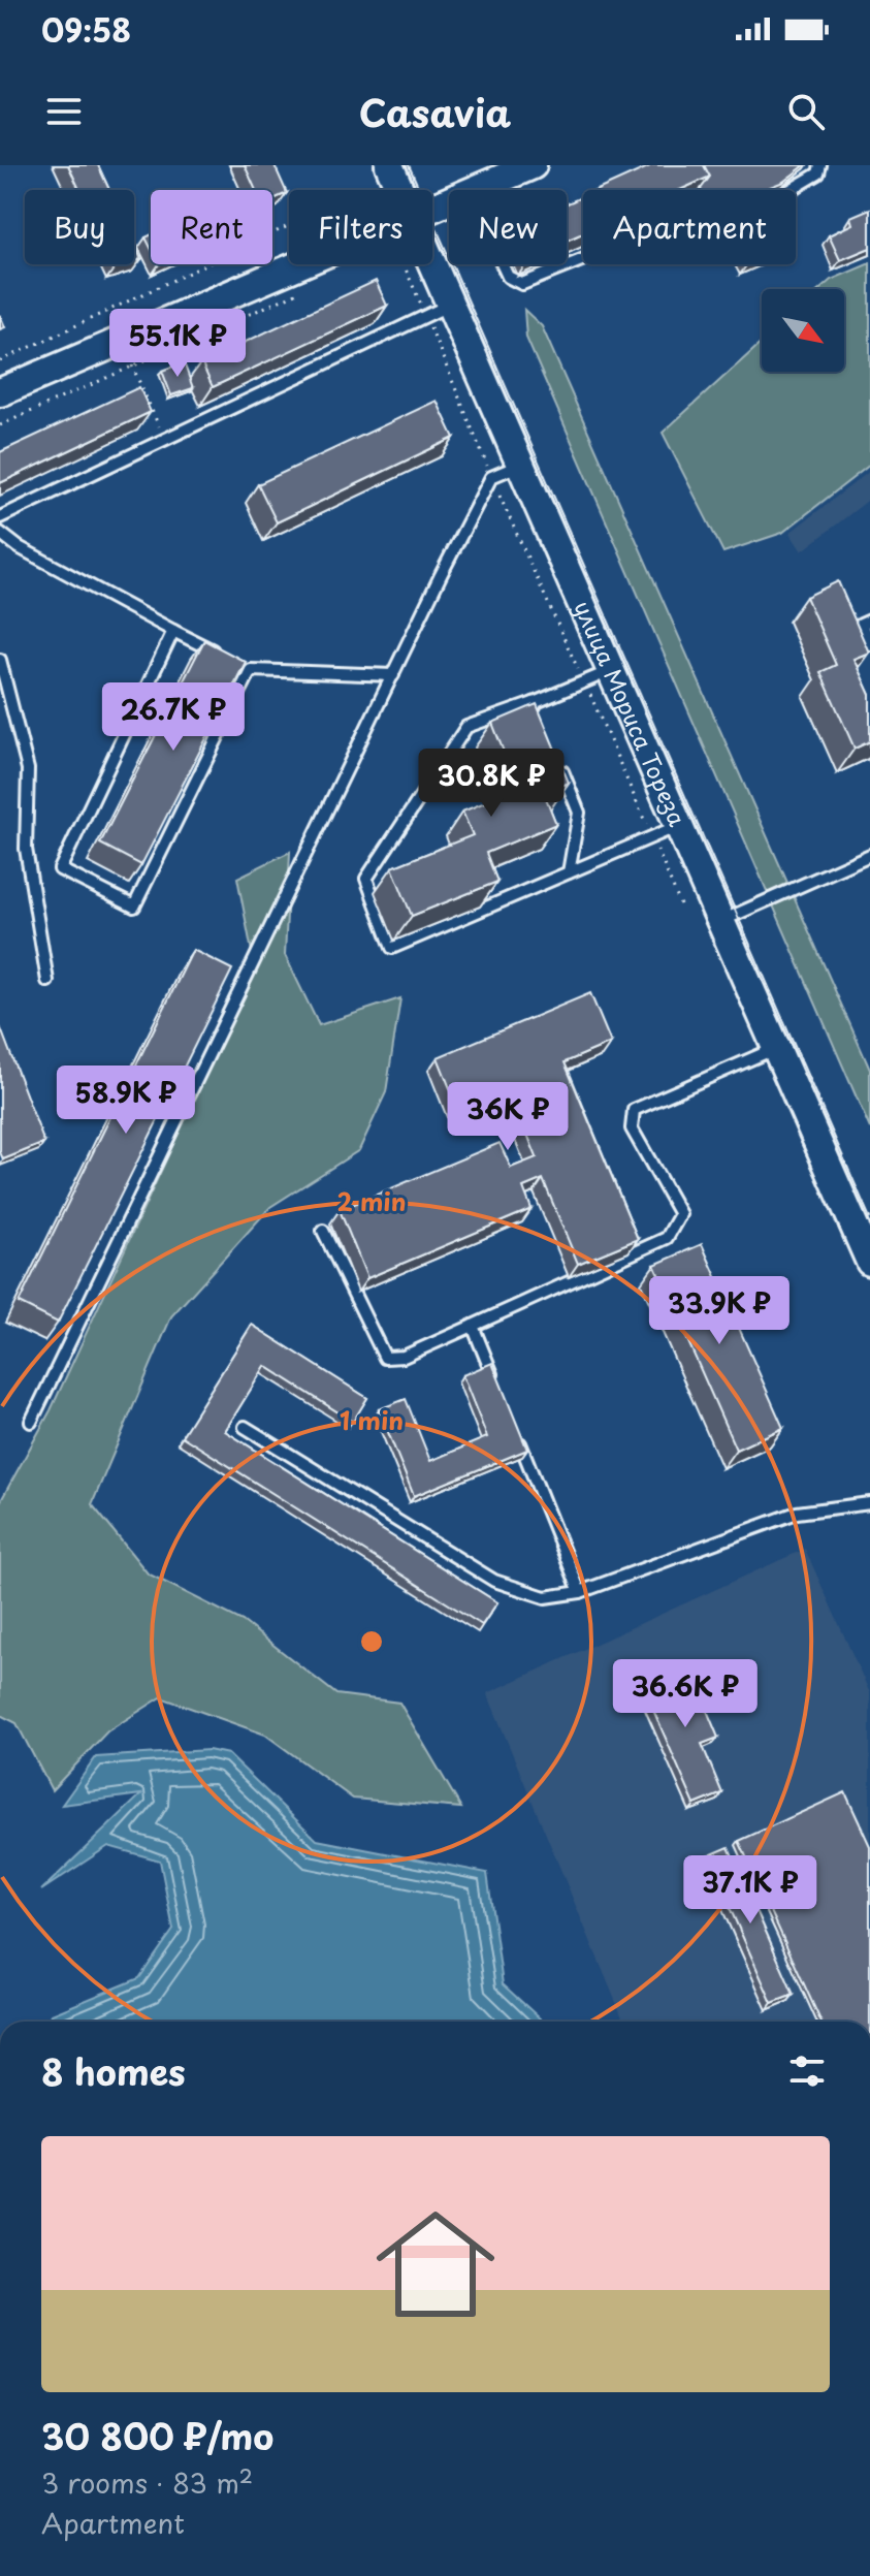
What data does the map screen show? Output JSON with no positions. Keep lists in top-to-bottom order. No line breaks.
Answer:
{"streets":{"street":["улица Мориса Тореза"]},"north":"bottom right","page":{"status":"09:58","header":"Casavia","chip":["Buy","Rent","Filters","New","Apartment"],"price":["55.1K ₽","26.7K ₽","30.8K ₽","58.9K ₽","36K ₽","33.9K ₽","36.6K ₽","37.1K ₽"],"heading":"8 homes","list":[{"name":"30 800 ₽/mo","note":"3 rooms · 83 m² · Apartment"}]},"rings":["2 min","1 min"]}
